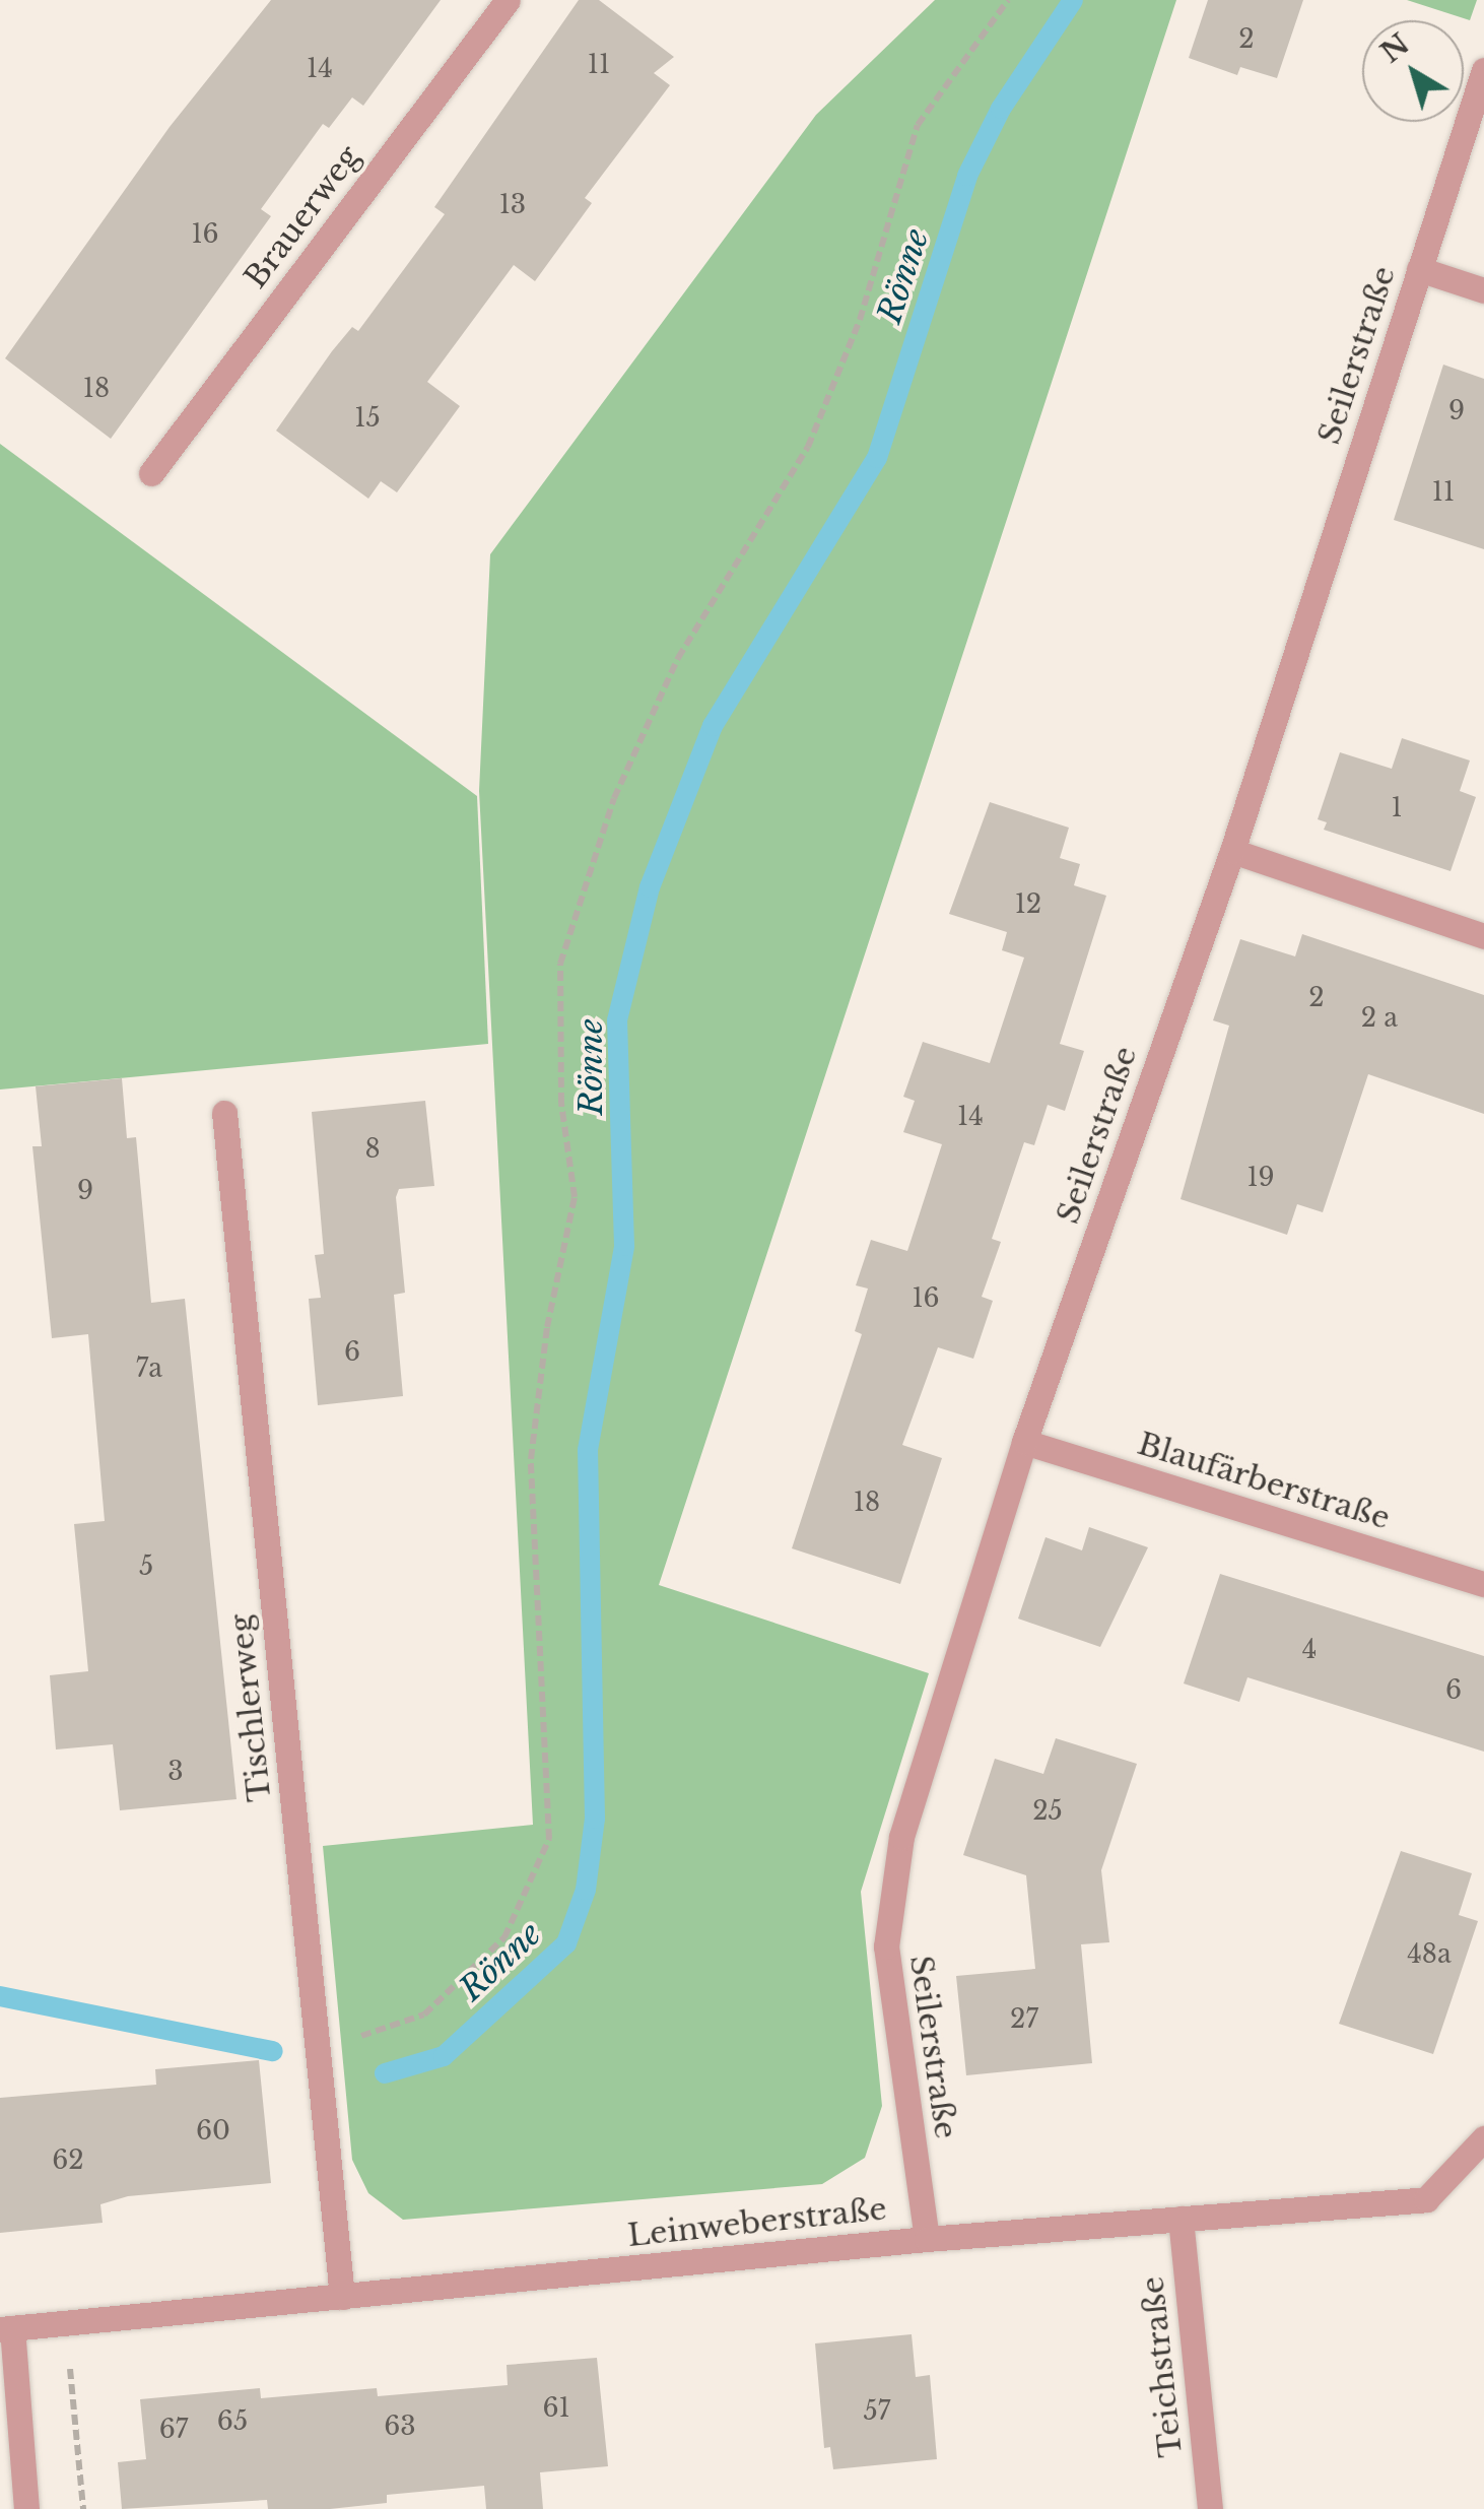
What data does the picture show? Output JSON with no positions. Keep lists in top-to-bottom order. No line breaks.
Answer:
{"streets":{"street":["Brauerweg","Seilerstraße","Blaufärberstraße","Tischlerweg","Leinweberstraße","Teichstraße"]},"crossings":[["Seilerstraße","Blaufärberstraße"],["Seilerstraße","Leinweberstraße"],["Tischlerweg","Leinweberstraße"],["Leinweberstraße","Teichstraße"]],"water":["Rönne"],"house_numbers":["2","11","14","13","16","18","9","15","11","1","12","2","2 a","14","8","19","9","16","6","7a","18","5","4","6","3","25","48a","27","60","62","61","57","65","63","67"],"north":"top left"}
